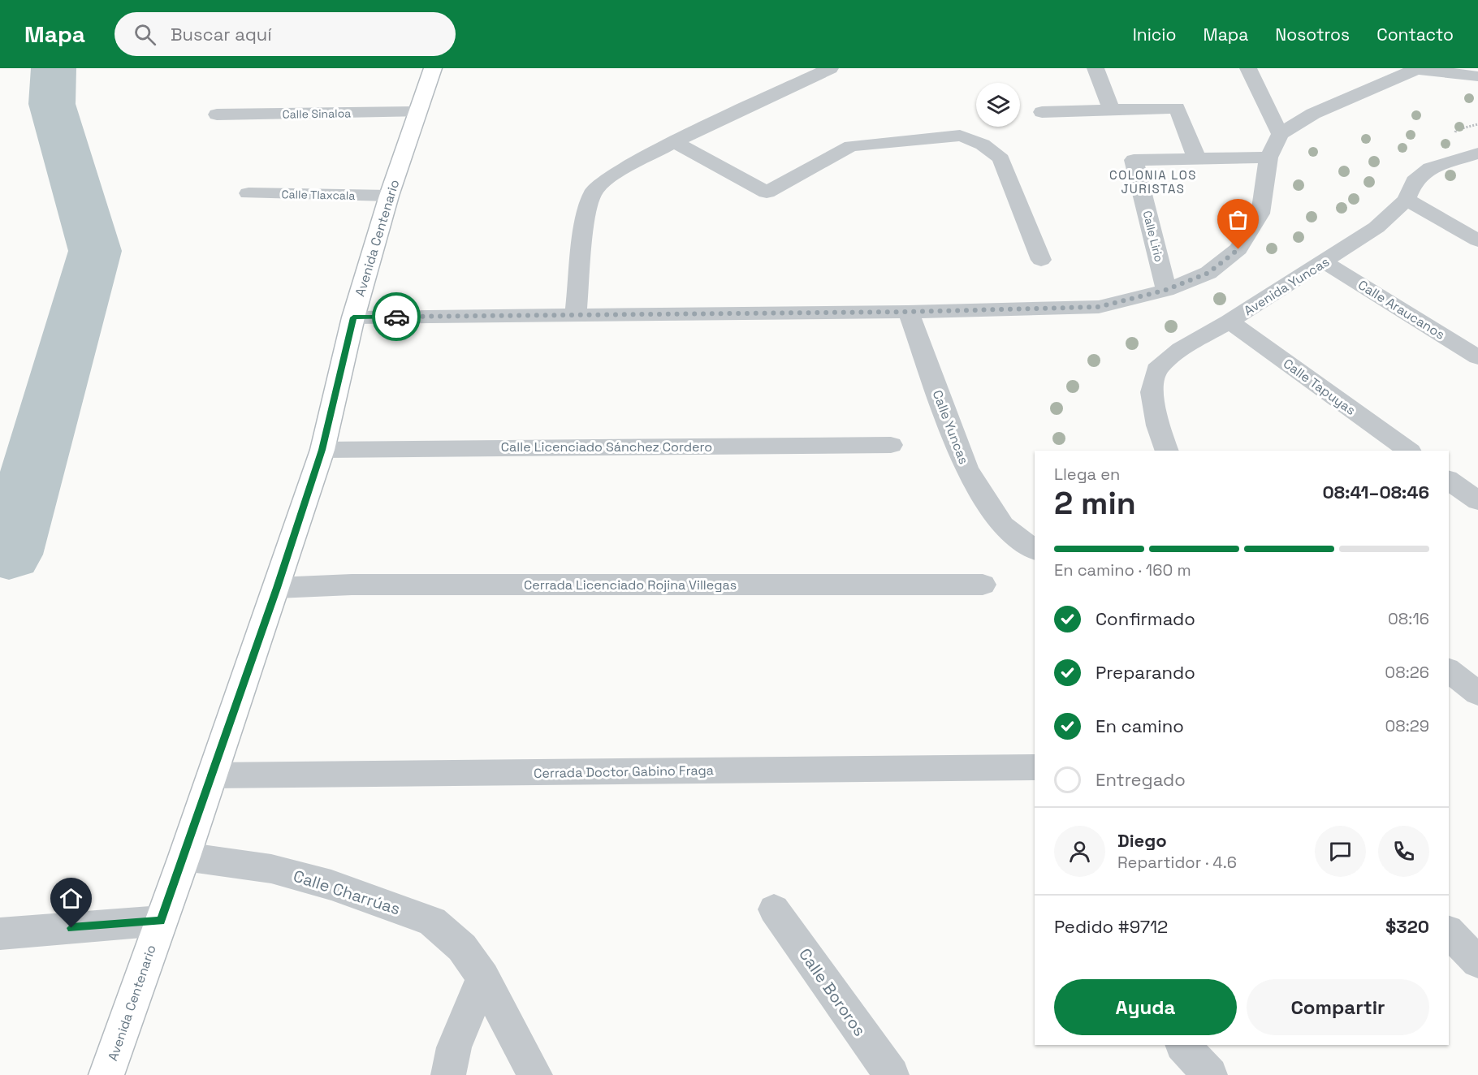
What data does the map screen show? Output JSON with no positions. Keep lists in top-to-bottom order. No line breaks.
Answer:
{"streets":{"main road":["Avenida Centenario"],"street":["Calle Sinaloa","Calle Tlaxcala","Calle Lirio","Avenida Yuncas","Calle Araucanos","Calle Tapuyas","Calle Yuncas","Calle Licenciado Sánchez Cordero","Cerrada Licenciado Rojina Villegas","Cerrada Doctor Gabino Fraga","Calle Charrúas","Calle Bororos"]},"crossings":[["Calle Sinaloa","Avenida Centenario"],["Calle Tlaxcala","Avenida Centenario"],["Avenida Centenario","Calle Licenciado Sánchez Cordero"],["Avenida Centenario","Cerrada Licenciado Rojina Villegas"],["Avenida Centenario","Cerrada Doctor Gabino Fraga"],["Avenida Centenario","Calle Charrúas"],["Avenida Yuncas","Calle Araucanos"],["Avenida Yuncas","Calle Tapuyas"]],"districts":["COLONIA LOS JURISTAS"],"page":{"header":"Mapa","search":"Buscar aquí","nav":["Inicio","Mapa","Nosotros","Contacto"],"heading":["2 min","Llega en","08:41–08:46"],"panel":["Diego","Repartidor · 4.6","Pedido #9712","$320"],"bar":"En camino · 160 m","list":[["Confirmado","08:16"],["Preparando","08:26"],["En camino","08:29"],"Entregado"],"buttons":["Ayuda","Compartir"]}}
